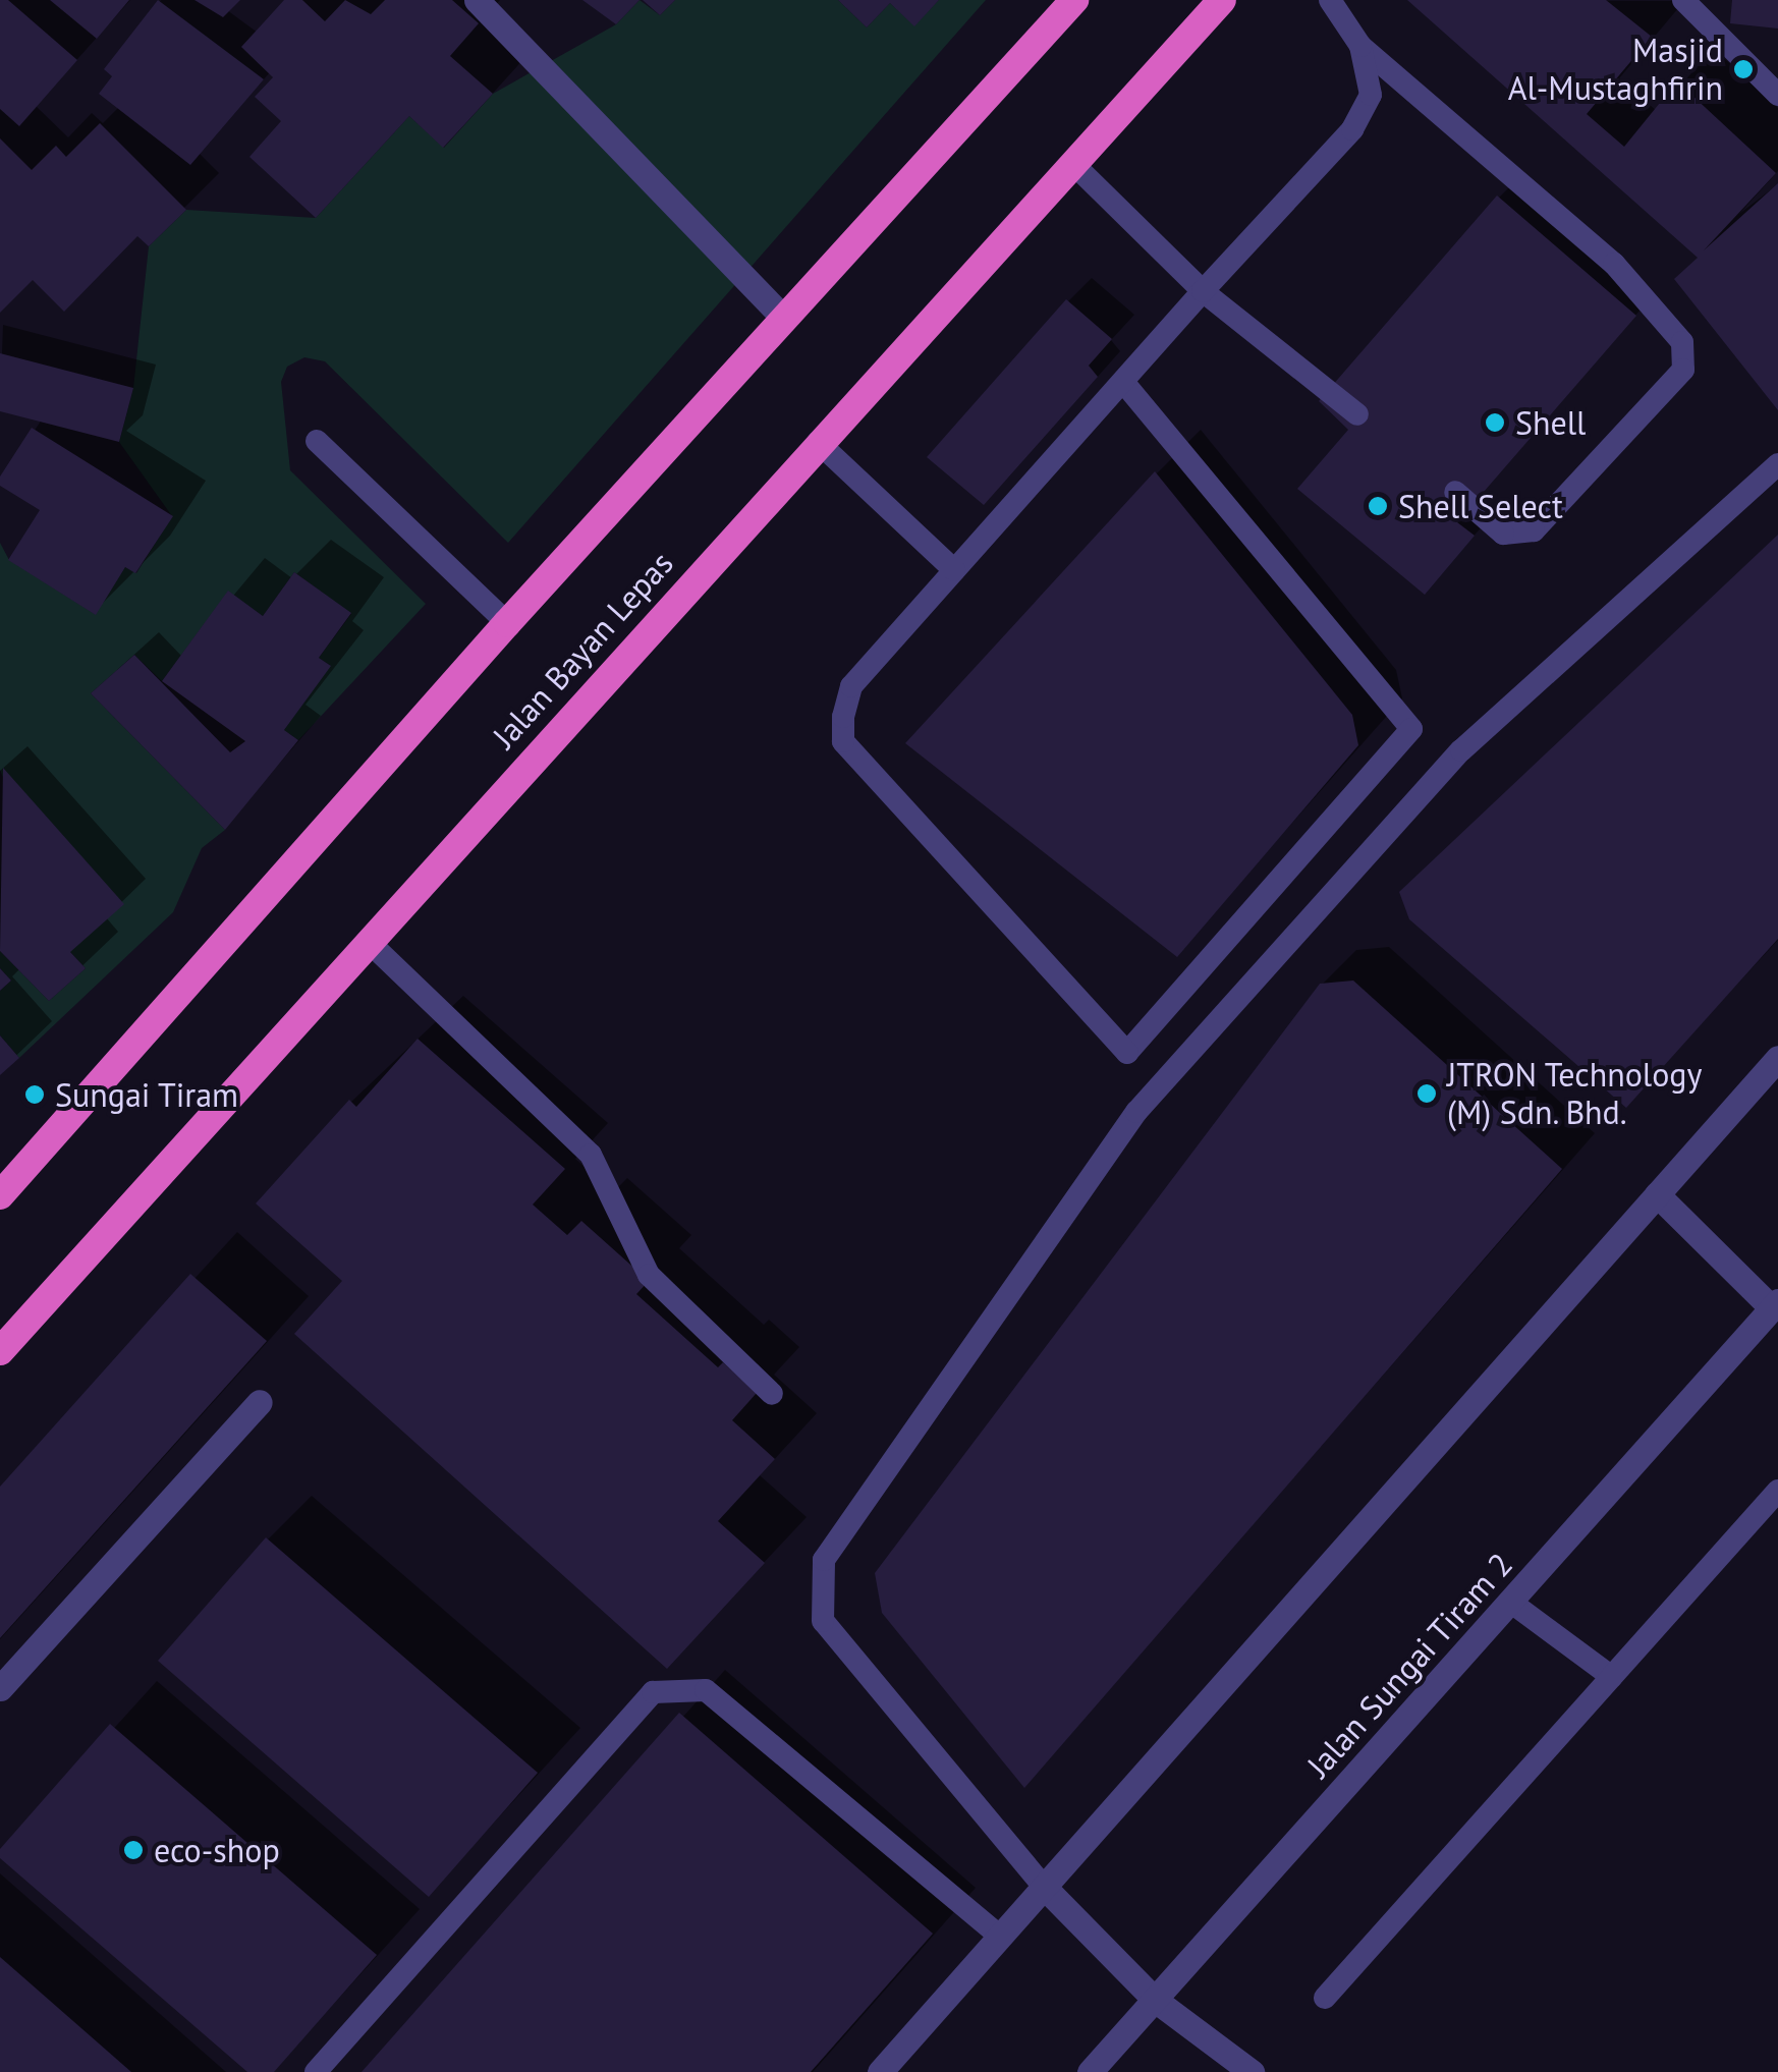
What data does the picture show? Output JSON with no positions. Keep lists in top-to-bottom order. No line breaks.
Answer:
{"streets":{"highway":["Jalan Bayan Lepas"],"street":["Jalan Sungai Tiram 2"]},"places":["Masjid Al-Mustaghfirin","Shell","Shell Select","JTRON Technology (M) Sdn. Bhd.","Sungai Tiram","eco-shop"]}
